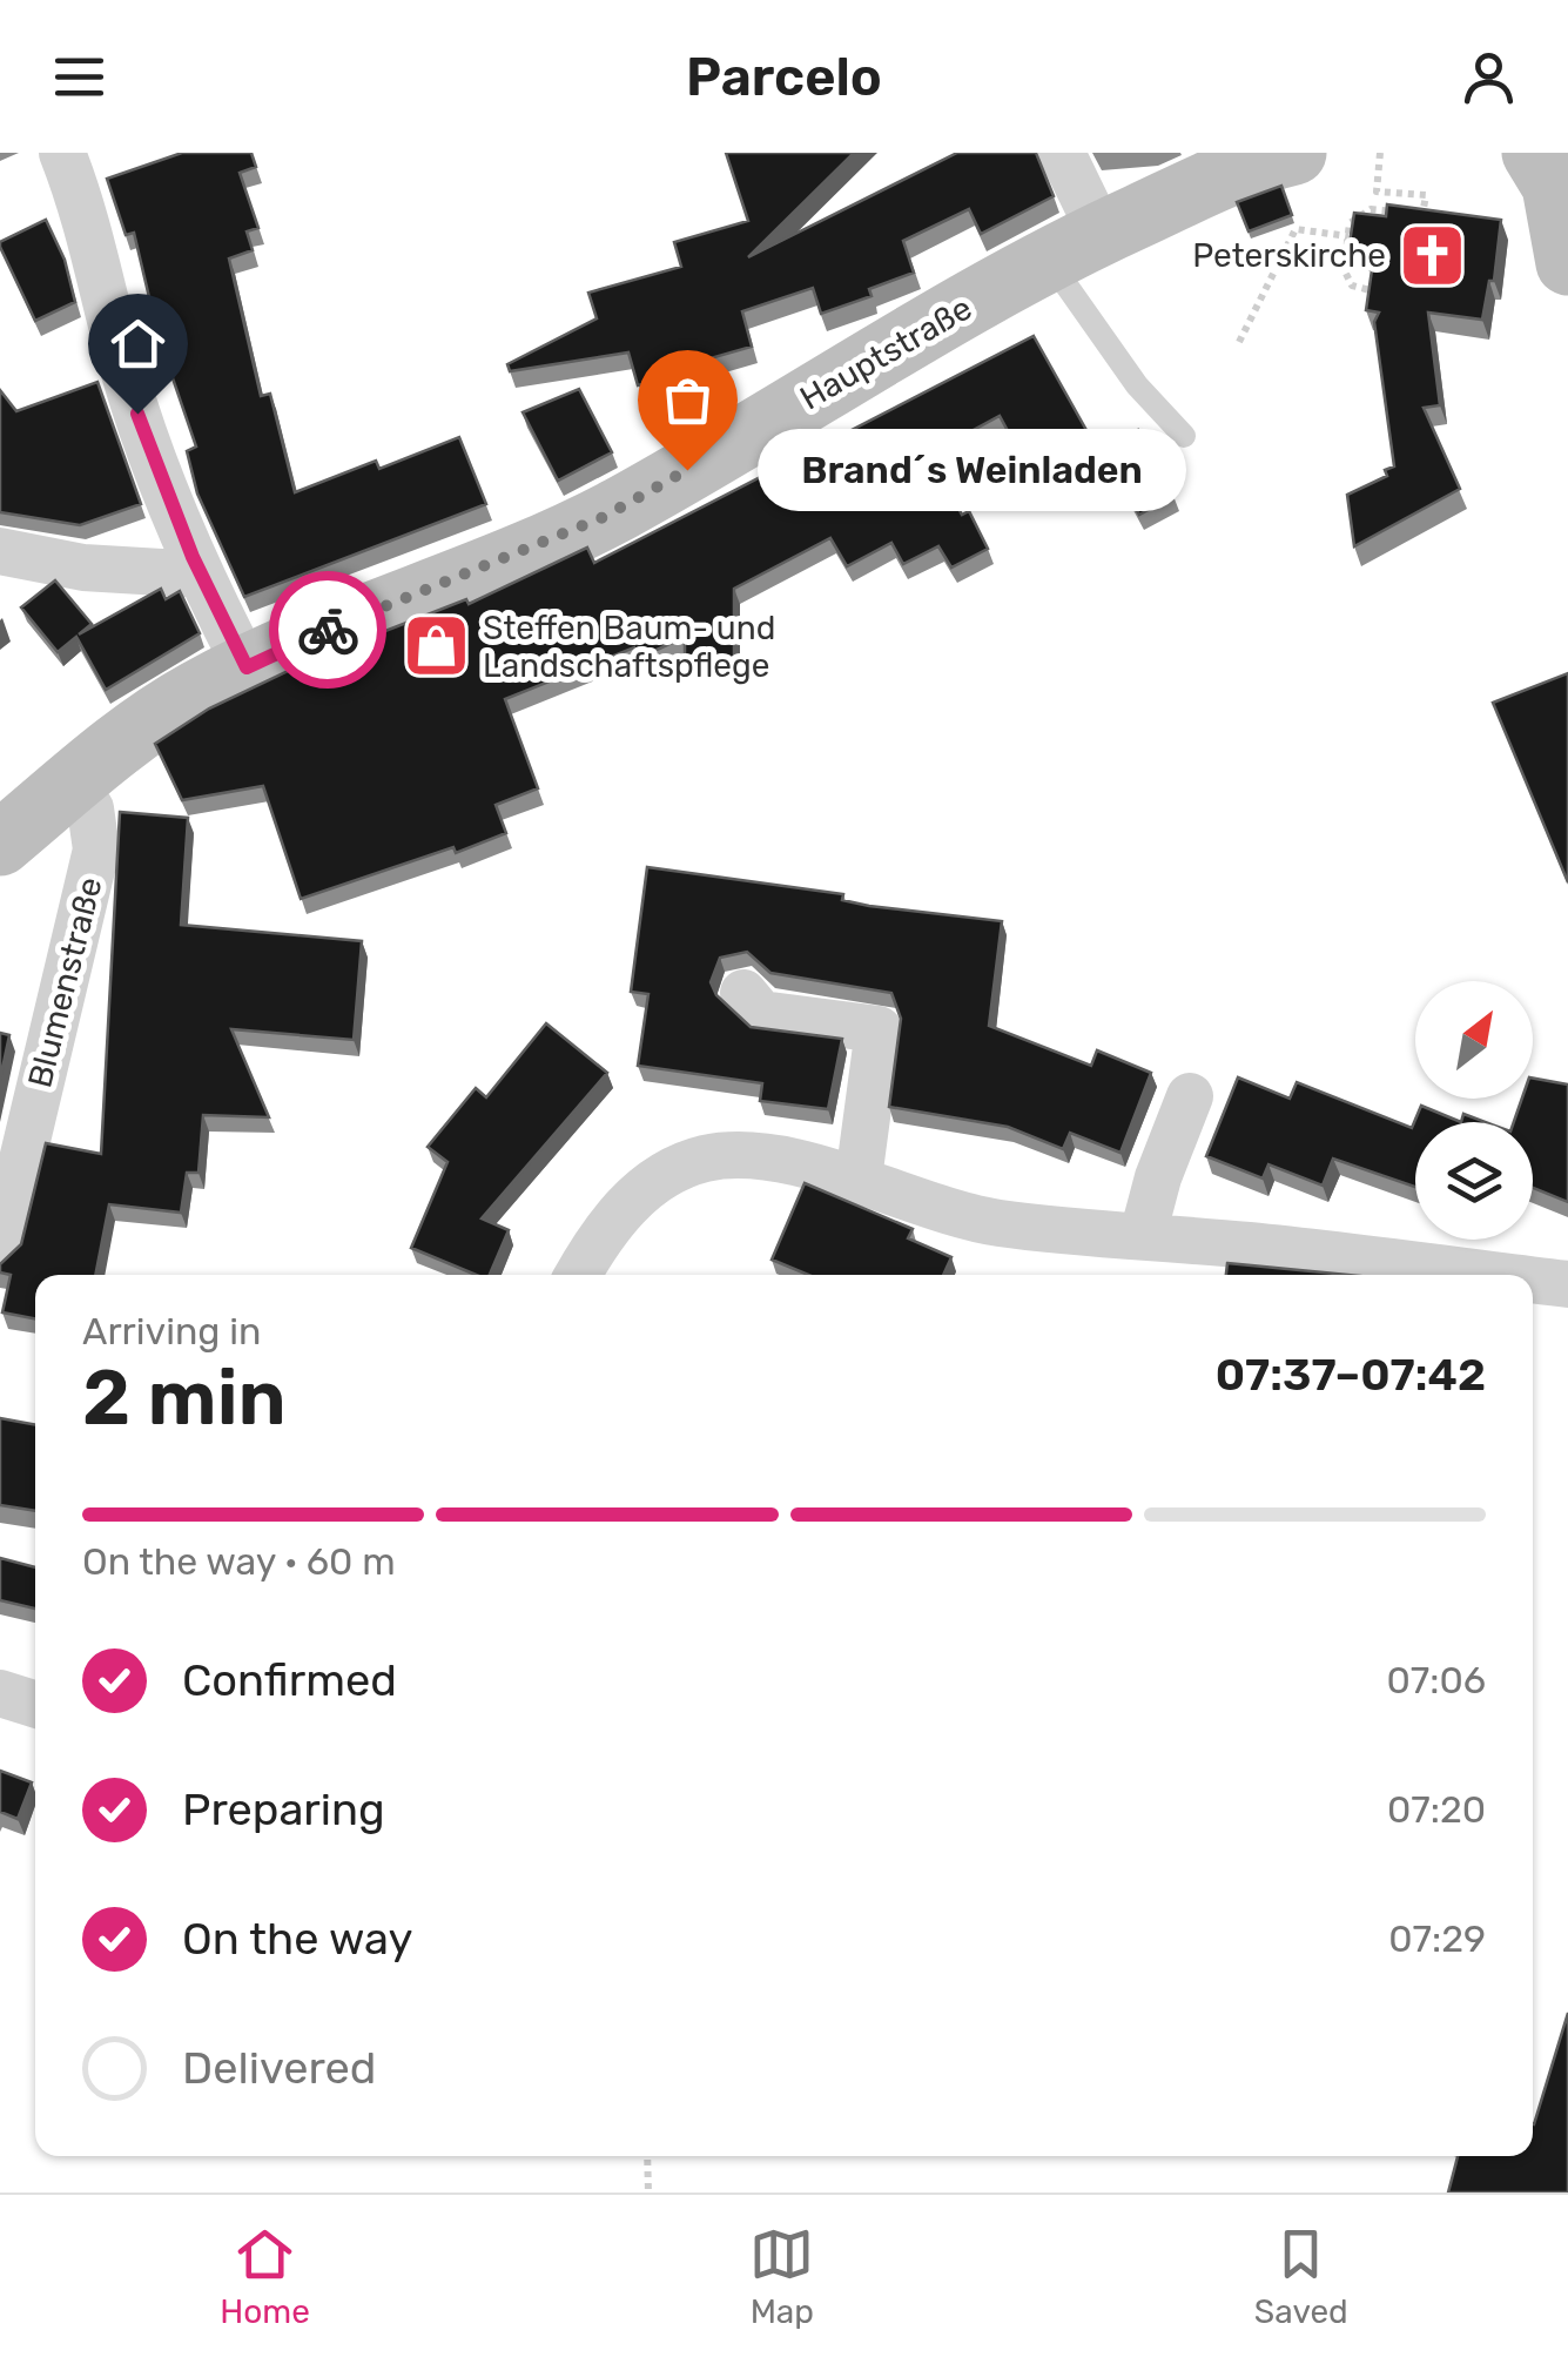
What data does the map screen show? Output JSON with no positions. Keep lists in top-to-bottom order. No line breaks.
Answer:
{"streets":{"main road":["Hauptstraße"],"street":["Blumenstraße"]},"crossings":[["Hauptstraße","Blumenstraße"]],"places":{"church":["Peterskirche"],"other":["Brand´s Weinladen"],"shop":["Steffen Baum- und Landschaftspflege"]},"north":"top right","page":{"header":"Parcelo","bubble":"Brand´s Weinladen","heading":["2 min","Arriving in","07:37–07:42"],"bar":"On the way · 60 m","list":[["Confirmed","07:06"],["Preparing","07:20"],["On the way","07:29"],"Delivered"],"tabs":["Home","Map","Saved"]}}
